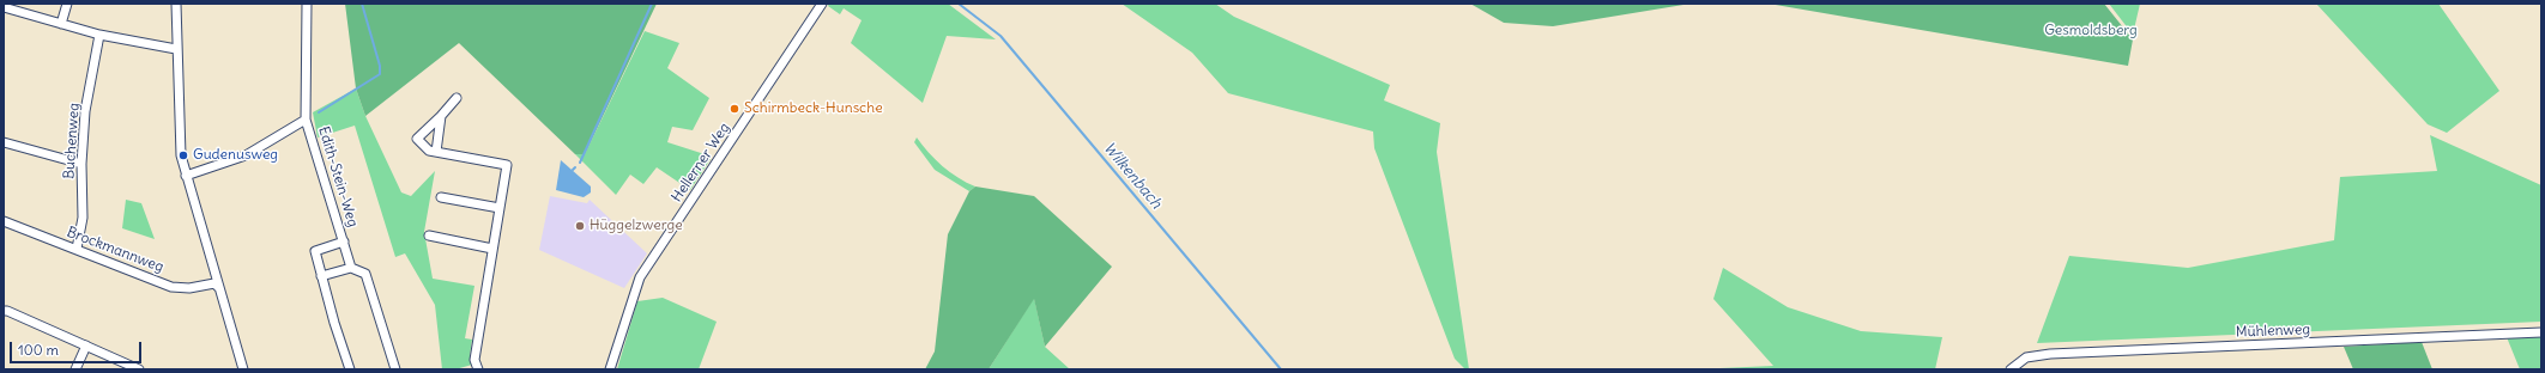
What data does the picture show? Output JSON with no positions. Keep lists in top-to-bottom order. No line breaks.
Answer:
{"streets":{"street":["Buchenweg","Hellerner Weg","Edith-Stein-Weg","Brockmannweg","Mühlenweg"]},"crossings":[["Buchenweg","Brockmannweg"]],"water":["Wilkenbach"],"parks":["Gesmoldsberg"],"places":["Schirmbeck-Hunsche","Gudenusweg","Hüggelzwerge"],"scale_bar":"100 m"}
